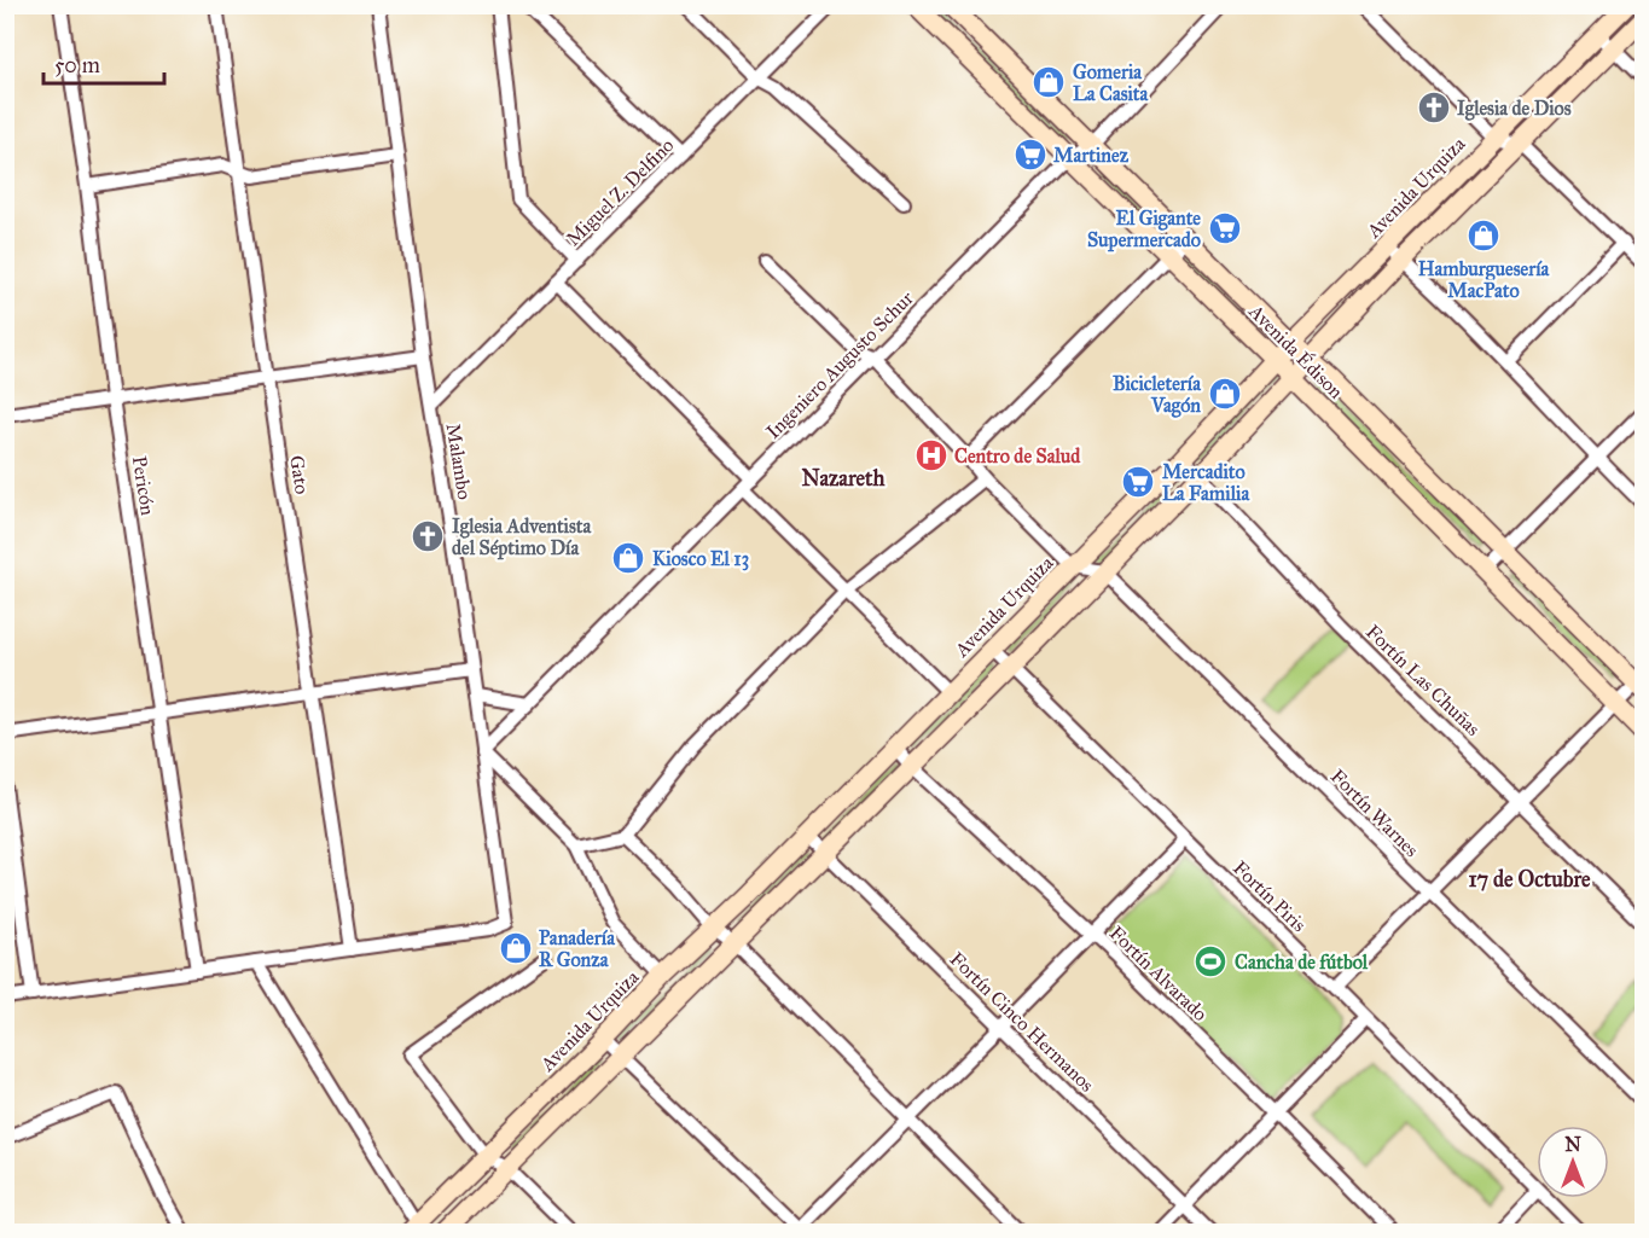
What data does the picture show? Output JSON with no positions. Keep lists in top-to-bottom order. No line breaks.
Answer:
{"streets":{"main road":["Avenida Urquiza","Avenida Édison"],"street":["Miguel Z. Delfino","Ingeniero Augusto Schur","Malambo","Gato","Pericón","Fortín Las Chuñas","Fortín Warnes","Fortín Piris","Fortín Alvarado","Fortín Cinco Hermanos"]},"crossings":[["Avenida Urquiza","Avenida Édison"],["Avenida Urquiza","Fortín Las Chuñas"],["Avenida Urquiza","Fortín Warnes"],["Avenida Urquiza","Fortín Piris"],["Avenida Urquiza","Fortín Alvarado"],["Avenida Urquiza","Fortín Cinco Hermanos"],["Miguel Z. Delfino","Malambo"],["Avenida Édison","Ingeniero Augusto Schur"],["Ingeniero Augusto Schur","Malambo"],["Malambo","Gato"]],"districts":["Nazareth","17 de Octubre"],"places":{"shop":["Gomeria La Casita","Hamburguesería MacPato","Bicicletería Vagón","Kiosco El 13","Panadería R Gonza"],"church":["Iglesia de Dios","Iglesia Adventista del Séptimo Día"],"supermarket":["Martinez","El Gigante Supermercado","Mercadito La Familia"],"hospital":["Centro de Salud"],"sports":["Cancha de fútbol"]},"scale_bar":"50 m","north":"top"}
